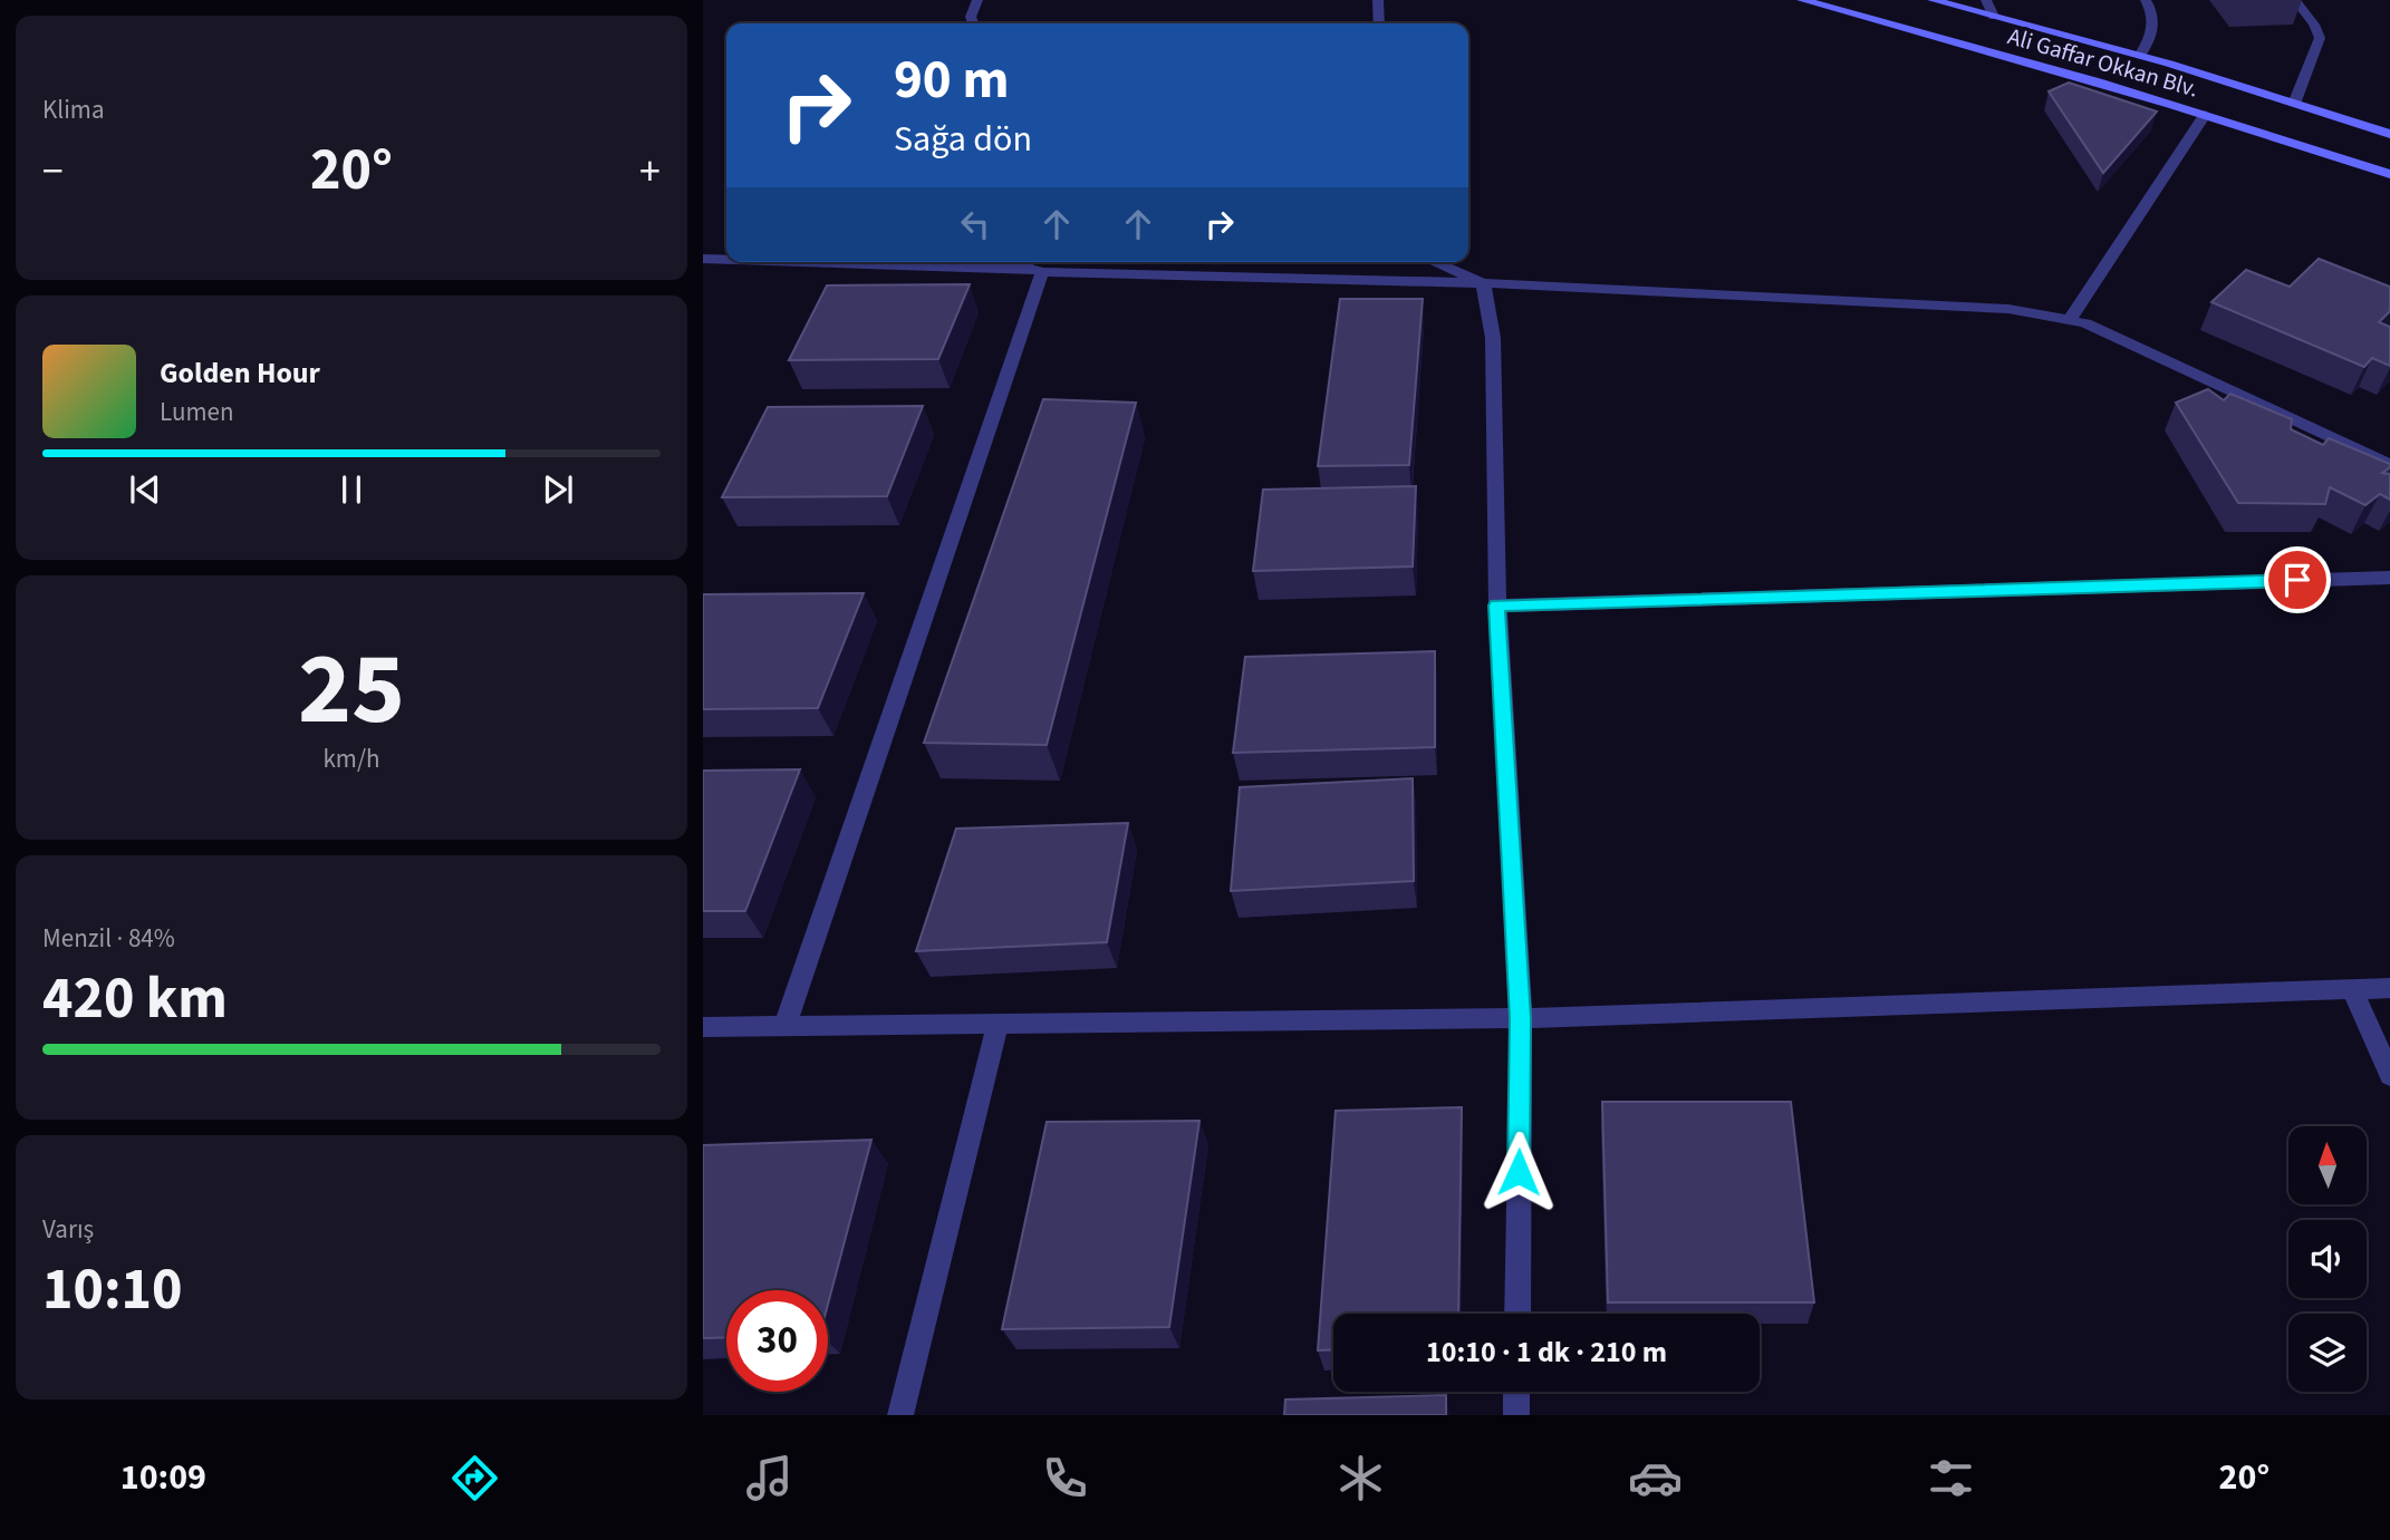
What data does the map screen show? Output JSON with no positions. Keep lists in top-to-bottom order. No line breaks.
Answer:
{"streets":{"main road":["Ali Gaffar Okkan Blv."]},"north":"top","page":{"tile":["Klima",["25","km/h"],["Menzil · 84%","420 km"],["Varış","10:10"]],"turn":["90 m","Sağa dön"],"heat":["−","20°","+"],"song":["Golden Hour","Lumen"],"limit":"30","trip":"10:10 · 1 dk · 210 m","tabs":["10:09","20°"]}}
